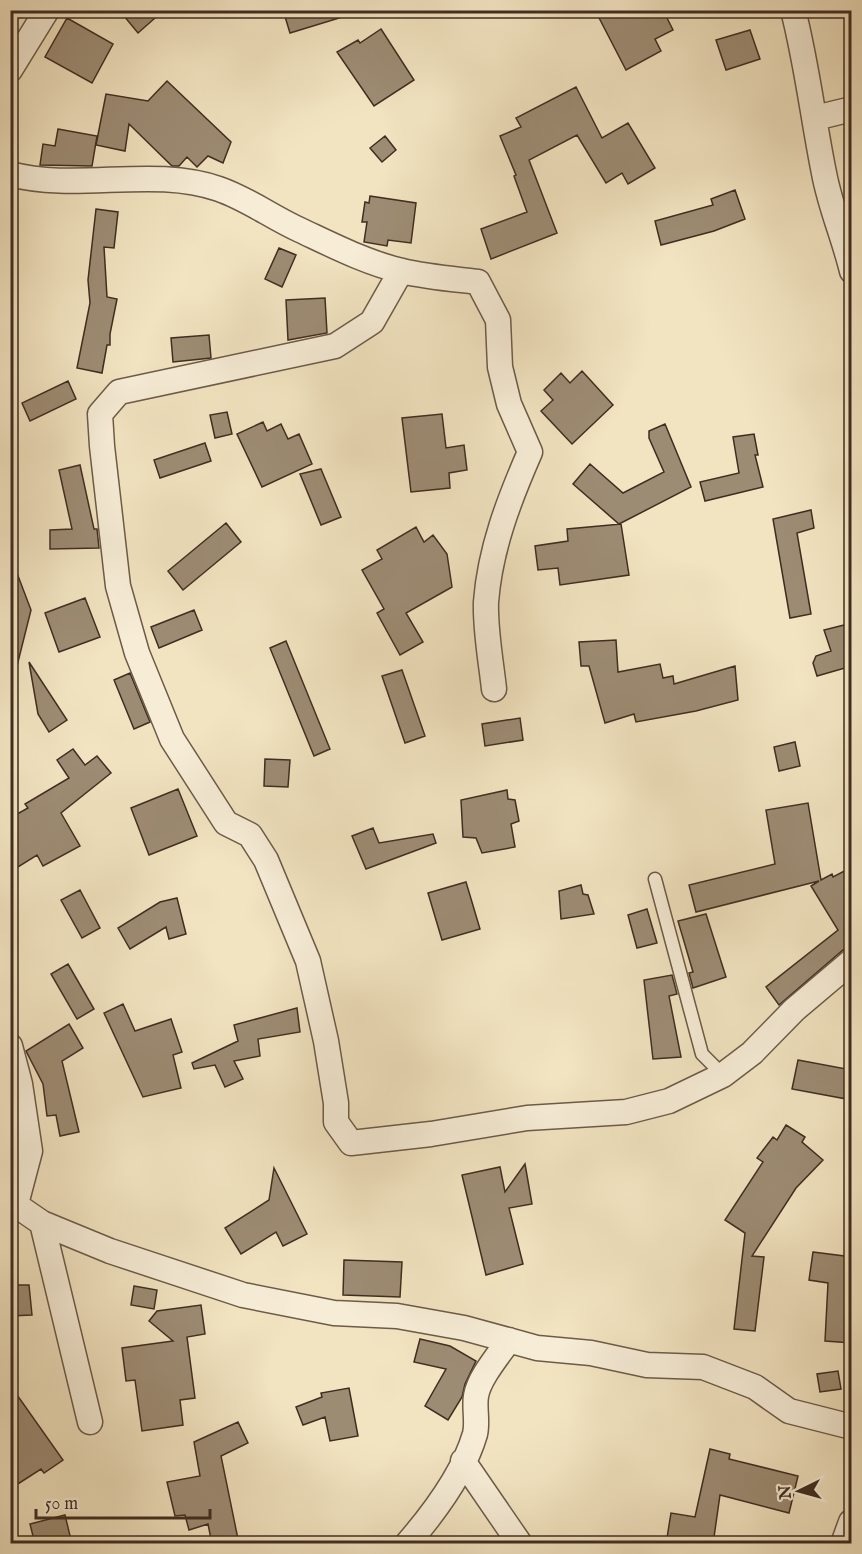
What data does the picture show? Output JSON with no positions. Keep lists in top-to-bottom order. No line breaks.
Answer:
{"scale_bar":"50 m","north":"left"}
